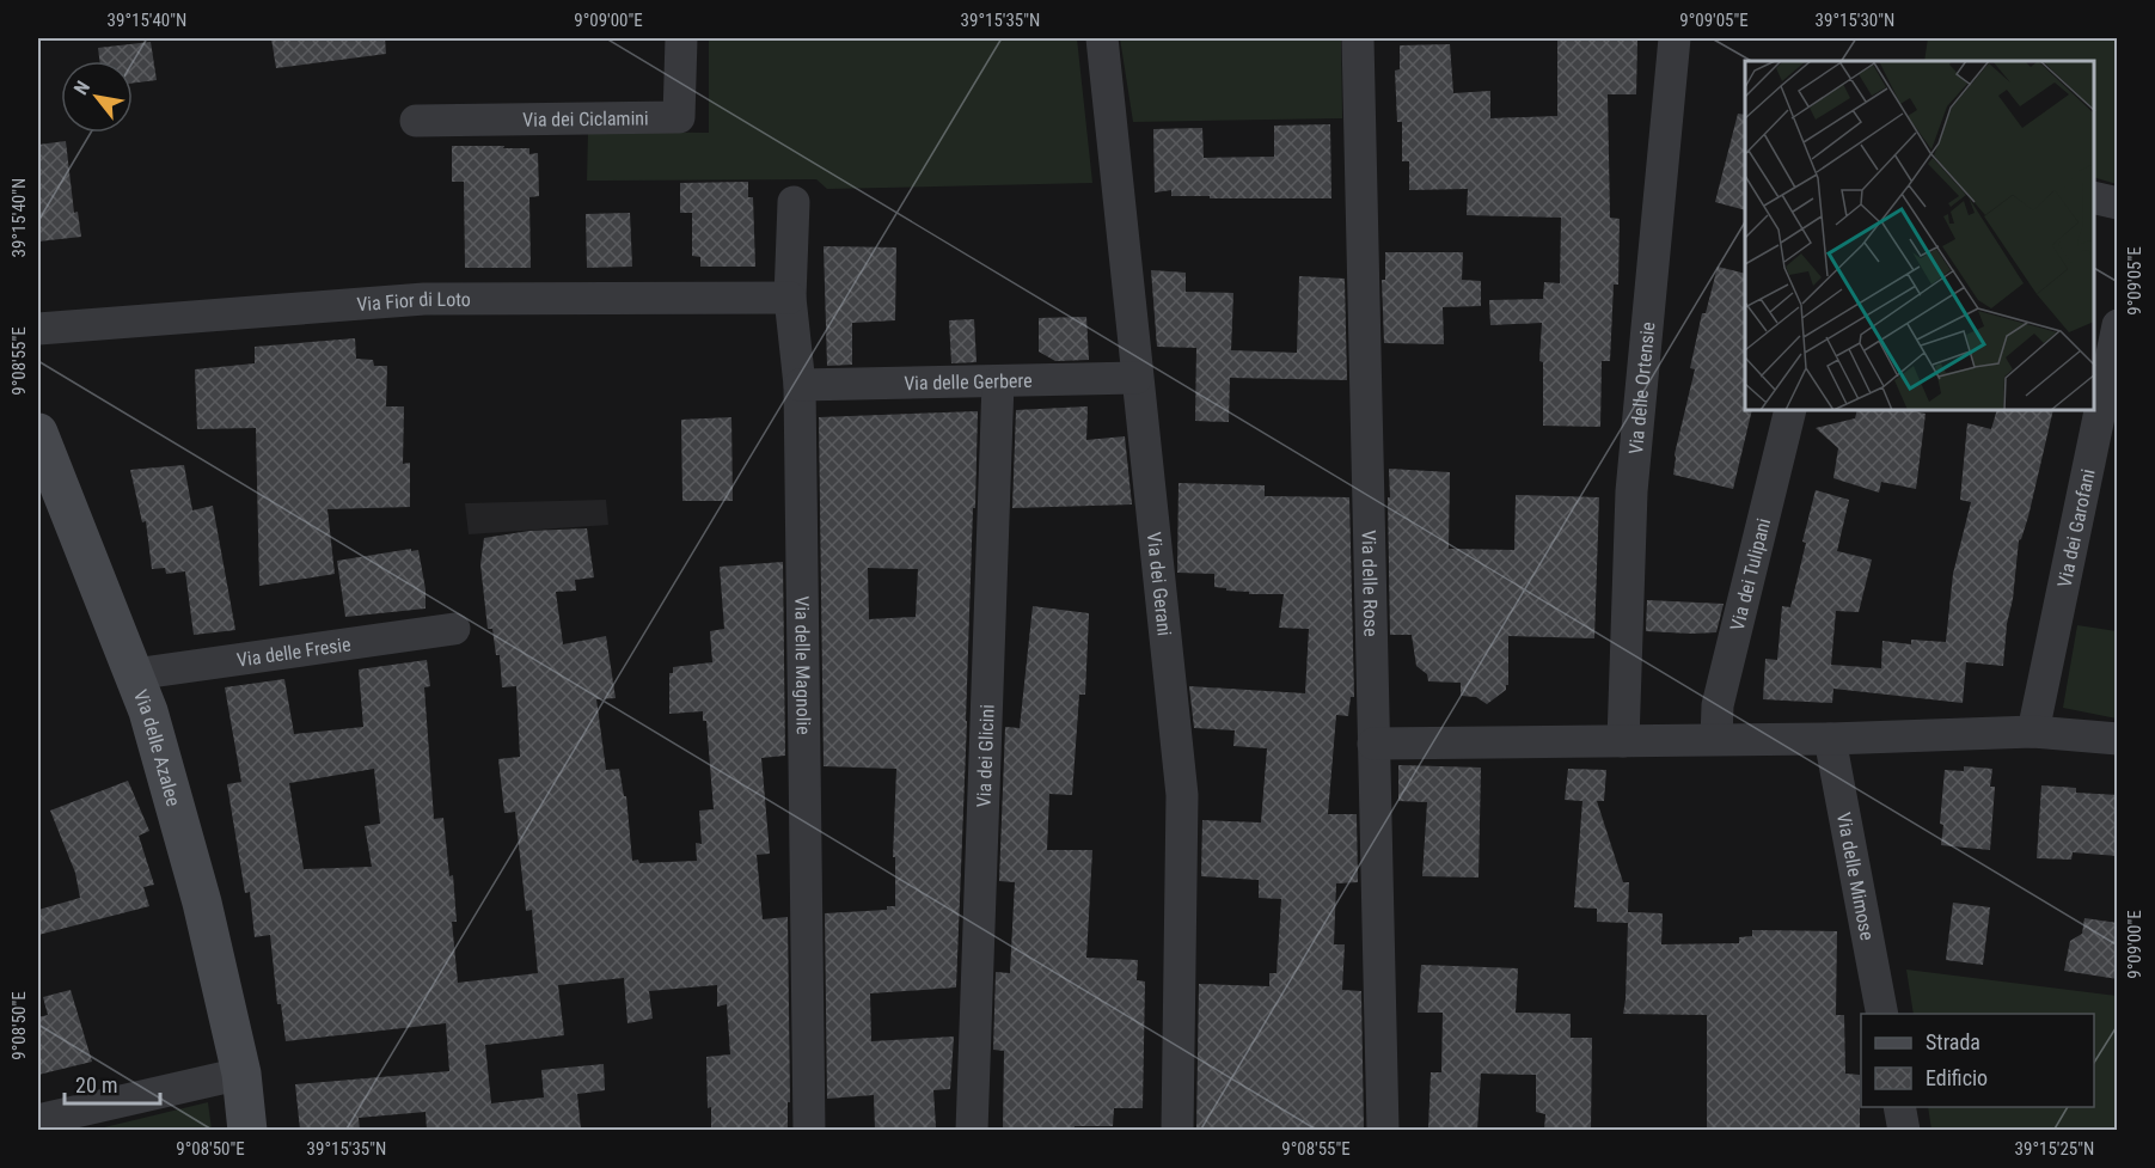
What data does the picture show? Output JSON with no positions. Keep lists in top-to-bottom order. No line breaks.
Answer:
{"streets":{"street":["Via dei Ciclamini","Via Fior di Loto","Via delle Gerbere","Via delle Ortensie","Via dei Garofani","Via dei Tulipani","Via dei Gerani","Via delle Rose","Via delle Fresie","Via delle Magnolie","Via delle Azalee","Via dei Glicini","Via delle Mimose"]},"crossings":[["Via Fior di Loto","Via delle Magnolie"],["Via delle Gerbere","Via dei Gerani"],["Via delle Gerbere","Via delle Magnolie"],["Via delle Gerbere","Via dei Glicini"],["Via delle Fresie","Via delle Azalee"]],"legend":["Strada","Edificio"],"scale_bar":"20 m","north":"top left","coordinates":["39°15'40\"N","9°09'00\"E","39°15'35\"N","9°09'05\"E","39°15'30\"N","9°08'55\"E","9°08'50\"E","39°15'25\"N"]}
